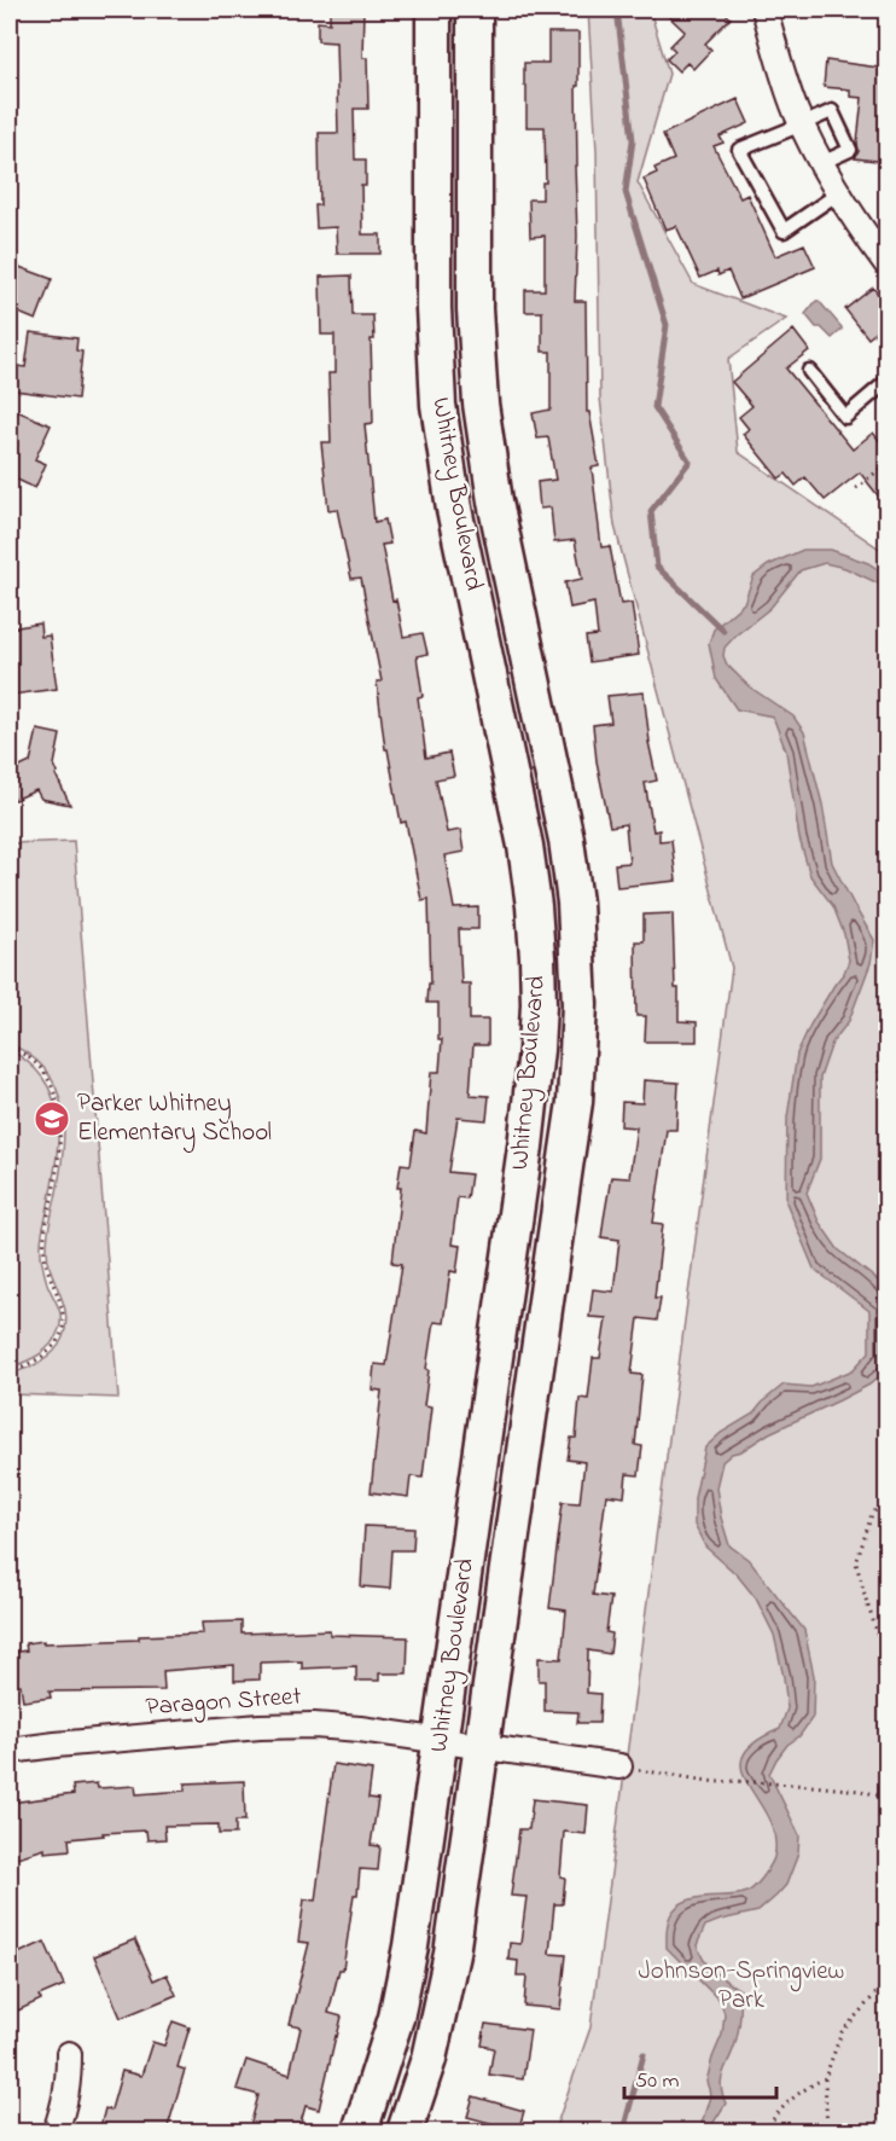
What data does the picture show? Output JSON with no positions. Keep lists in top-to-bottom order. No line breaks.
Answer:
{"streets":{"street":["Whitney Boulevard","Paragon Street"]},"crossings":[["Whitney Boulevard","Paragon Street"]],"parks":["Johnson-Springview Park"],"places":{"school or university":["Parker Whitney Elementary School"]},"scale_bar":"50 m"}
